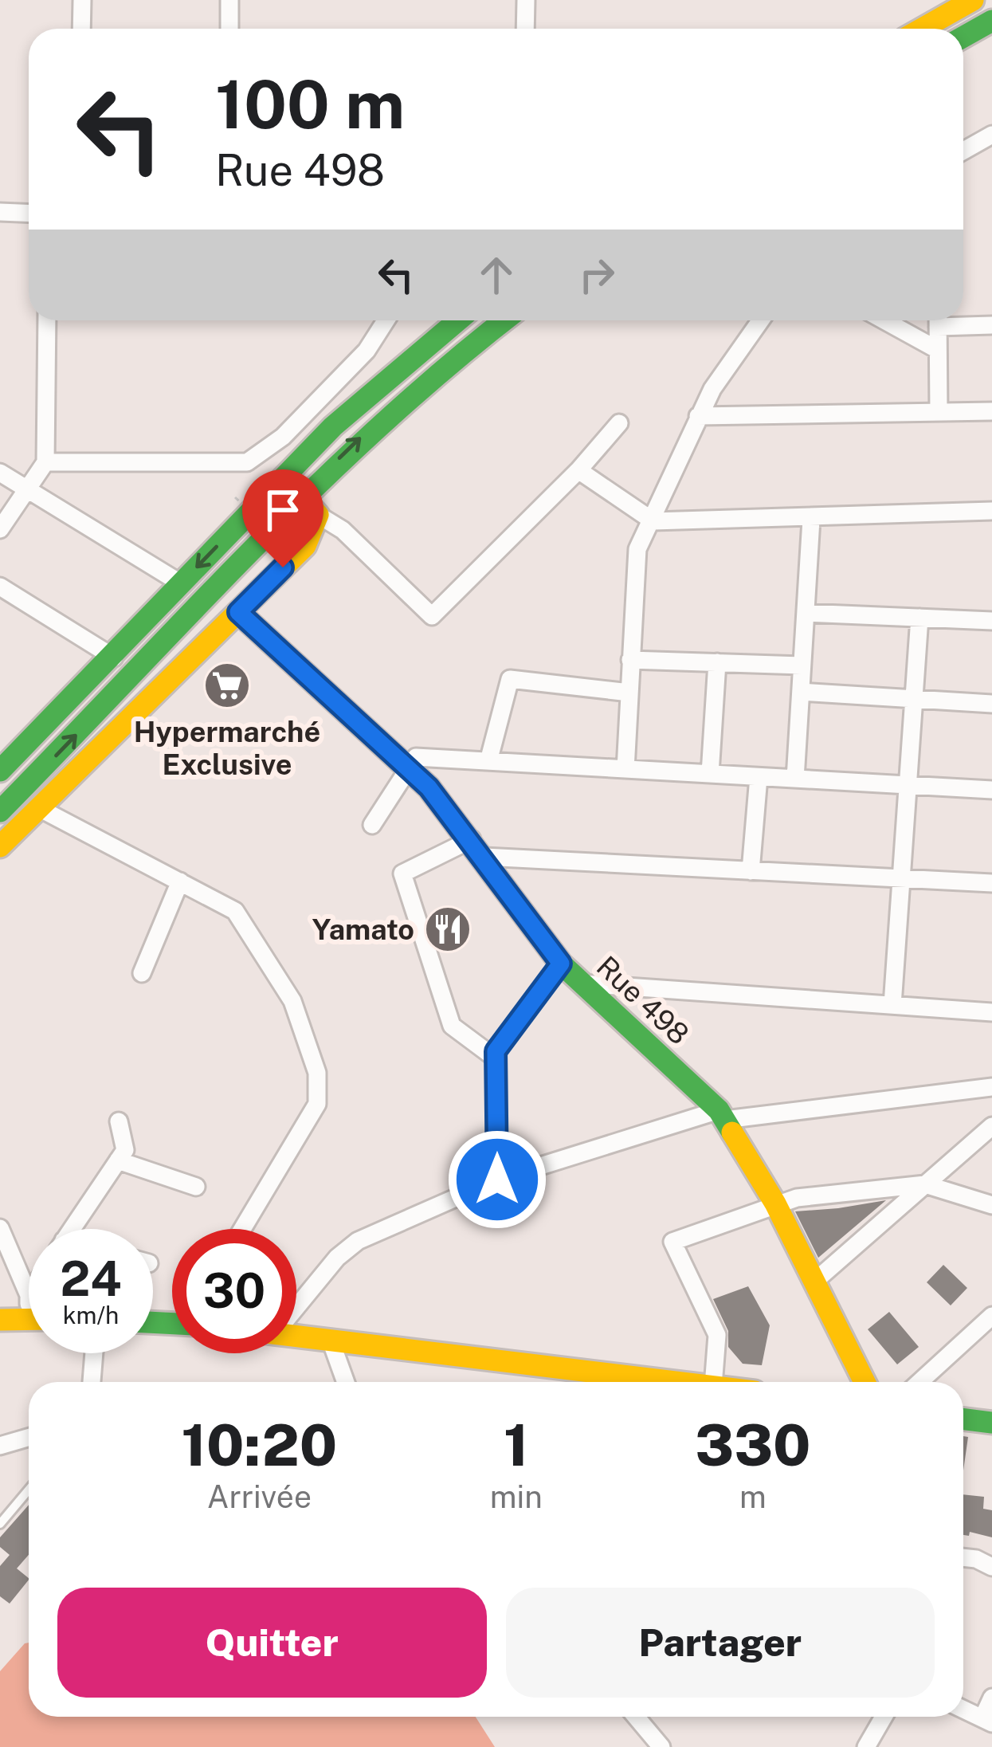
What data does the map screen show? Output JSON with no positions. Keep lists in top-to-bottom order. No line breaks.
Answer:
{"streets":{"main road":["Rue 498"]},"places":{"supermarket":["Hypermarché Exclusive"],"restaurant":["Yamato"]},"page":{"turn":["100 m","Rue 498"],"speed":"24 km/h","limit":"30","eta":["10:20","Arrivée","1","min","330","m"],"buttons":["Quitter","Partager"]}}
